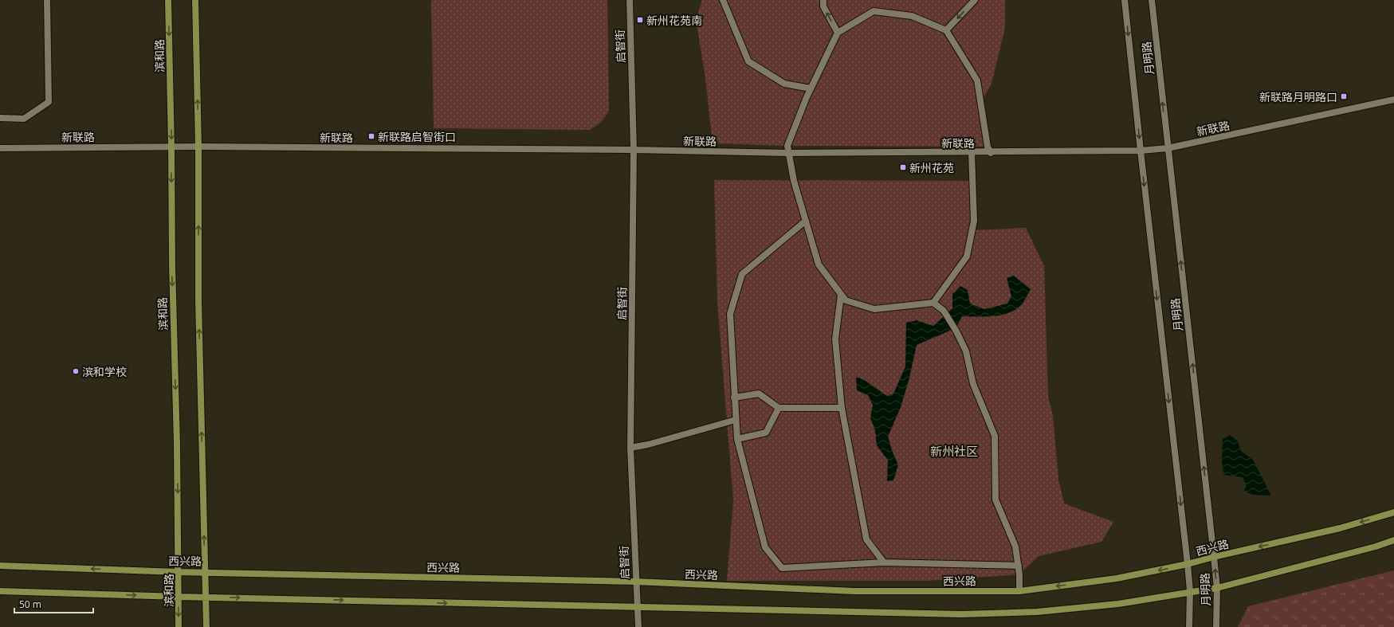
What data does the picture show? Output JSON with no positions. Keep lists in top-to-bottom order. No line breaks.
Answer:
{"streets":{"main road":["滨和路","西兴路"],"street":["启智街","月明路","新联路"]},"crossings":[["启智街","新联路"],["启智街","西兴路"],["滨和路","新联路"],["滨和路","西兴路"],["月明路","新联路"],["月明路","西兴路"]],"districts":["新州社区"],"places":{"transit":["新州花苑南","新联路月明路口","新联路启智街口","新州花苑"],"other":["滨和学校"]},"scale_bar":"50 m"}
